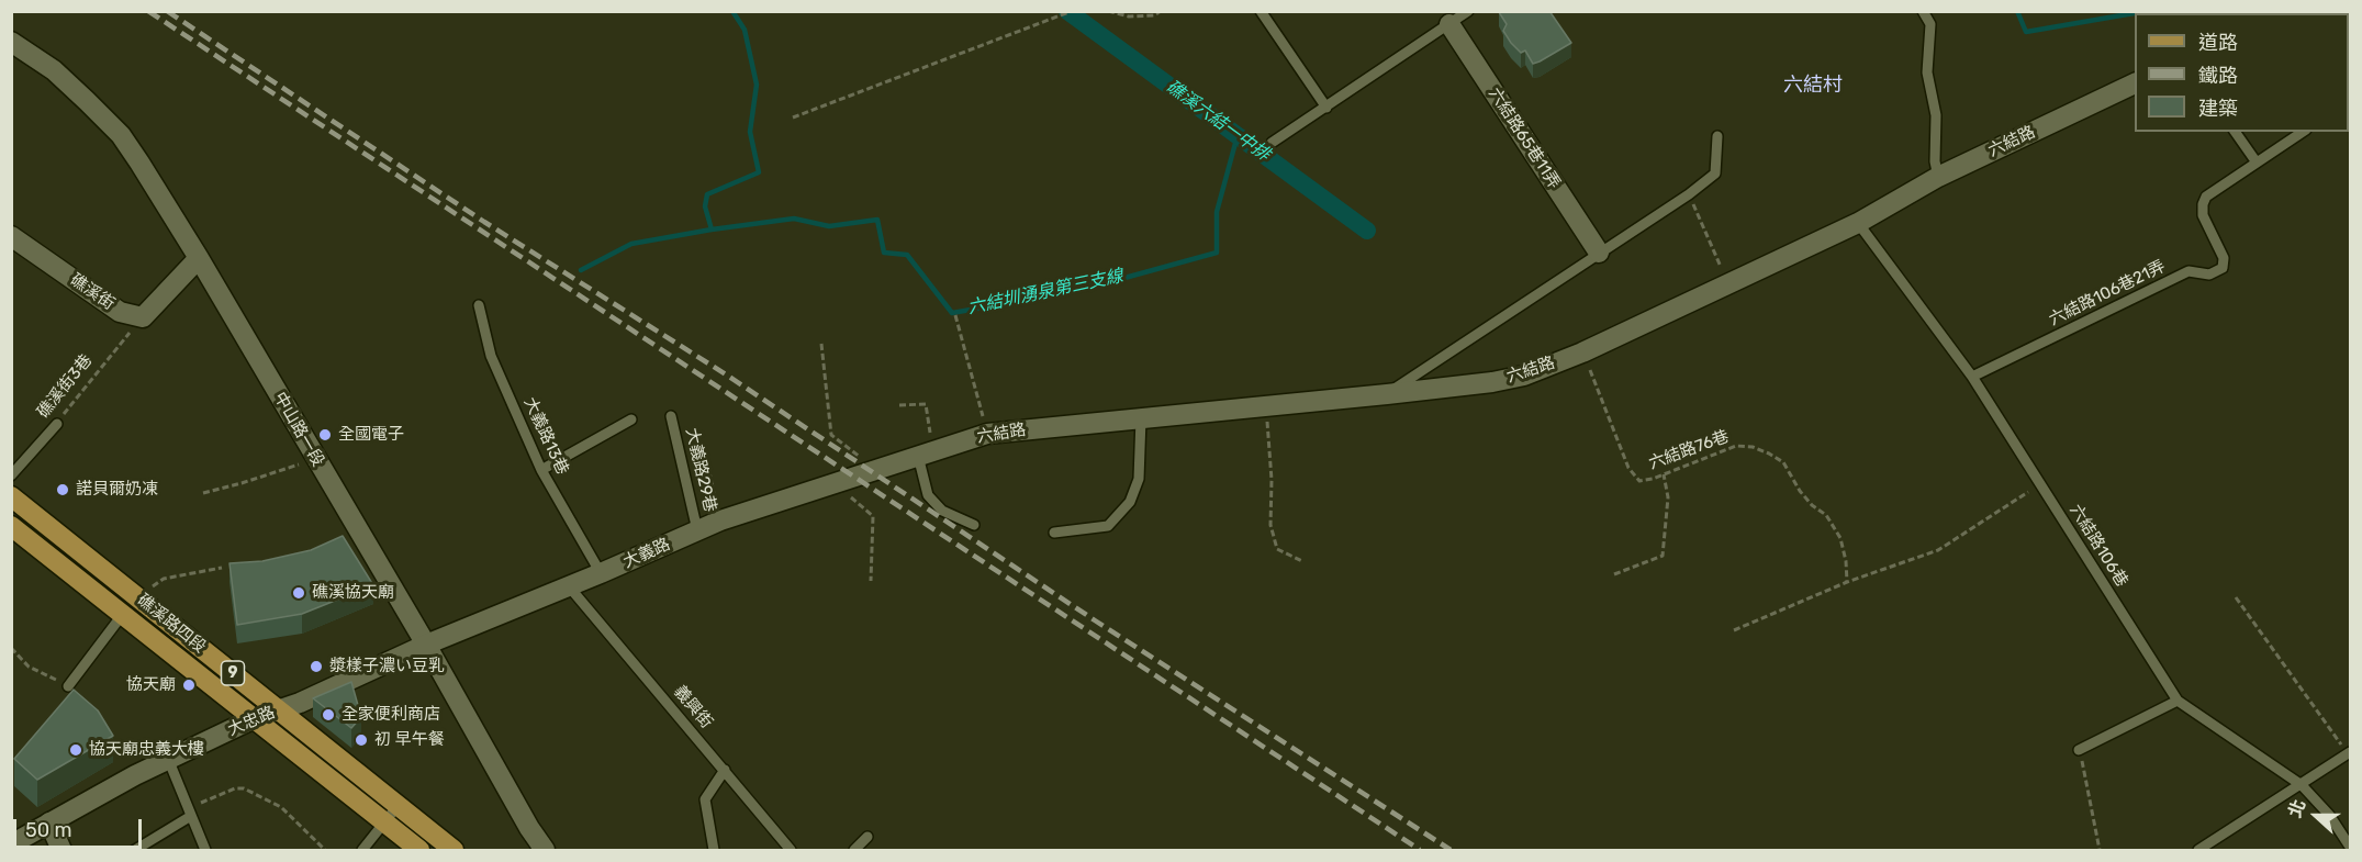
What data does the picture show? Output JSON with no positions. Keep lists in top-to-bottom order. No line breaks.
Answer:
{"streets":{"main road":["礁溪路四段","9"],"street":["六結路65巷11弄","六結路","礁溪街","中山路一段","大義路","大忠路"],"lane":["六結路106巷21弄","礁溪街3巷","大義路13巷","大義路29巷","六結路106巷","義興街"],"path":["六結路76巷"]},"crossings":[["六結路","六結路76巷"],["六結路","六結路106巷"],["六結路","大義路"],["礁溪街","礁溪街3巷"],["六結路106巷21弄","六結路106巷"],["中山路一段","大義路"],["中山路一段","大忠路"],["大義路13巷","大義路"],["大義路29巷","大義路"],["大義路","義興街"],["大義路","大忠路"],["礁溪路四段","大忠路"]],"districts":["六結村"],"water":["礁溪六結一中排","六結圳湧泉第三支線"],"places":["全國電子","諾貝爾奶凍","礁溪協天廟","漿樣子濃い豆乳","協天廟","全家便利商店","初 早午餐","協天廟忠義大樓"],"legend":["道路","鐵路","建築"],"scale_bar":"50 m","north":"left"}
